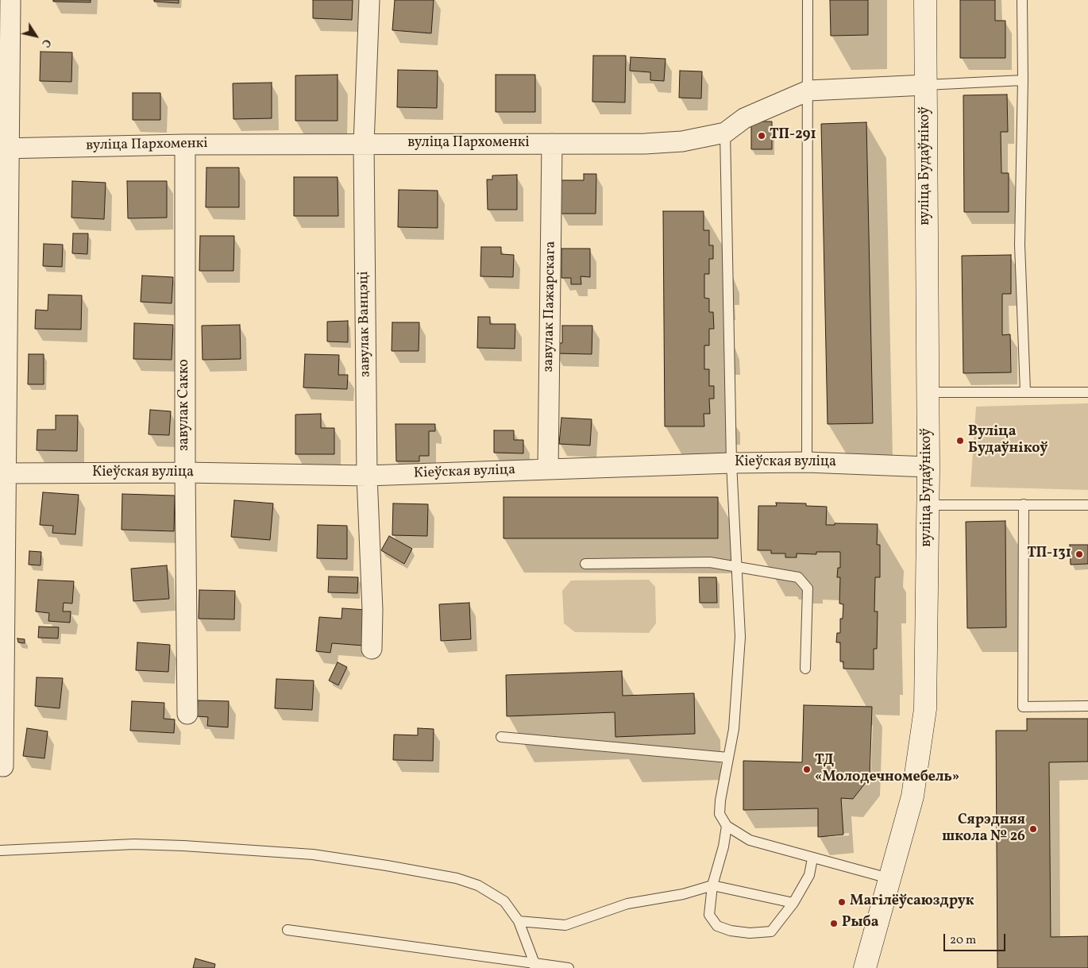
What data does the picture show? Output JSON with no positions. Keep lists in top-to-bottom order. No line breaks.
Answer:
{"streets":{"main road":["вуліца Будаўнікоў"],"street":["вуліца Пархоменкі","завулак Пажарскага","завулак Ванцэці","завулак Сакко","Кіеўская вуліца"]},"crossings":[["вуліца Пархоменкі","вуліца Будаўнікоў"],["вуліца Пархоменкі","завулак Пажарскага"],["вуліца Пархоменкі","завулак Ванцэці"],["вуліца Пархоменкі","завулак Сакко"],["вуліца Будаўнікоў","Кіеўская вуліца"],["завулак Пажарскага","Кіеўская вуліца"],["завулак Ванцэці","Кіеўская вуліца"],["завулак Сакко","Кіеўская вуліца"]],"places":["ТП-291","Вуліца Будаўнікоў","ТП-131","ТД «Молодечномебель»","Сярэдняя школа № 26","Магілёўсаюздрук","Рыба"],"scale_bar":"20 m","north":"bottom right"}
